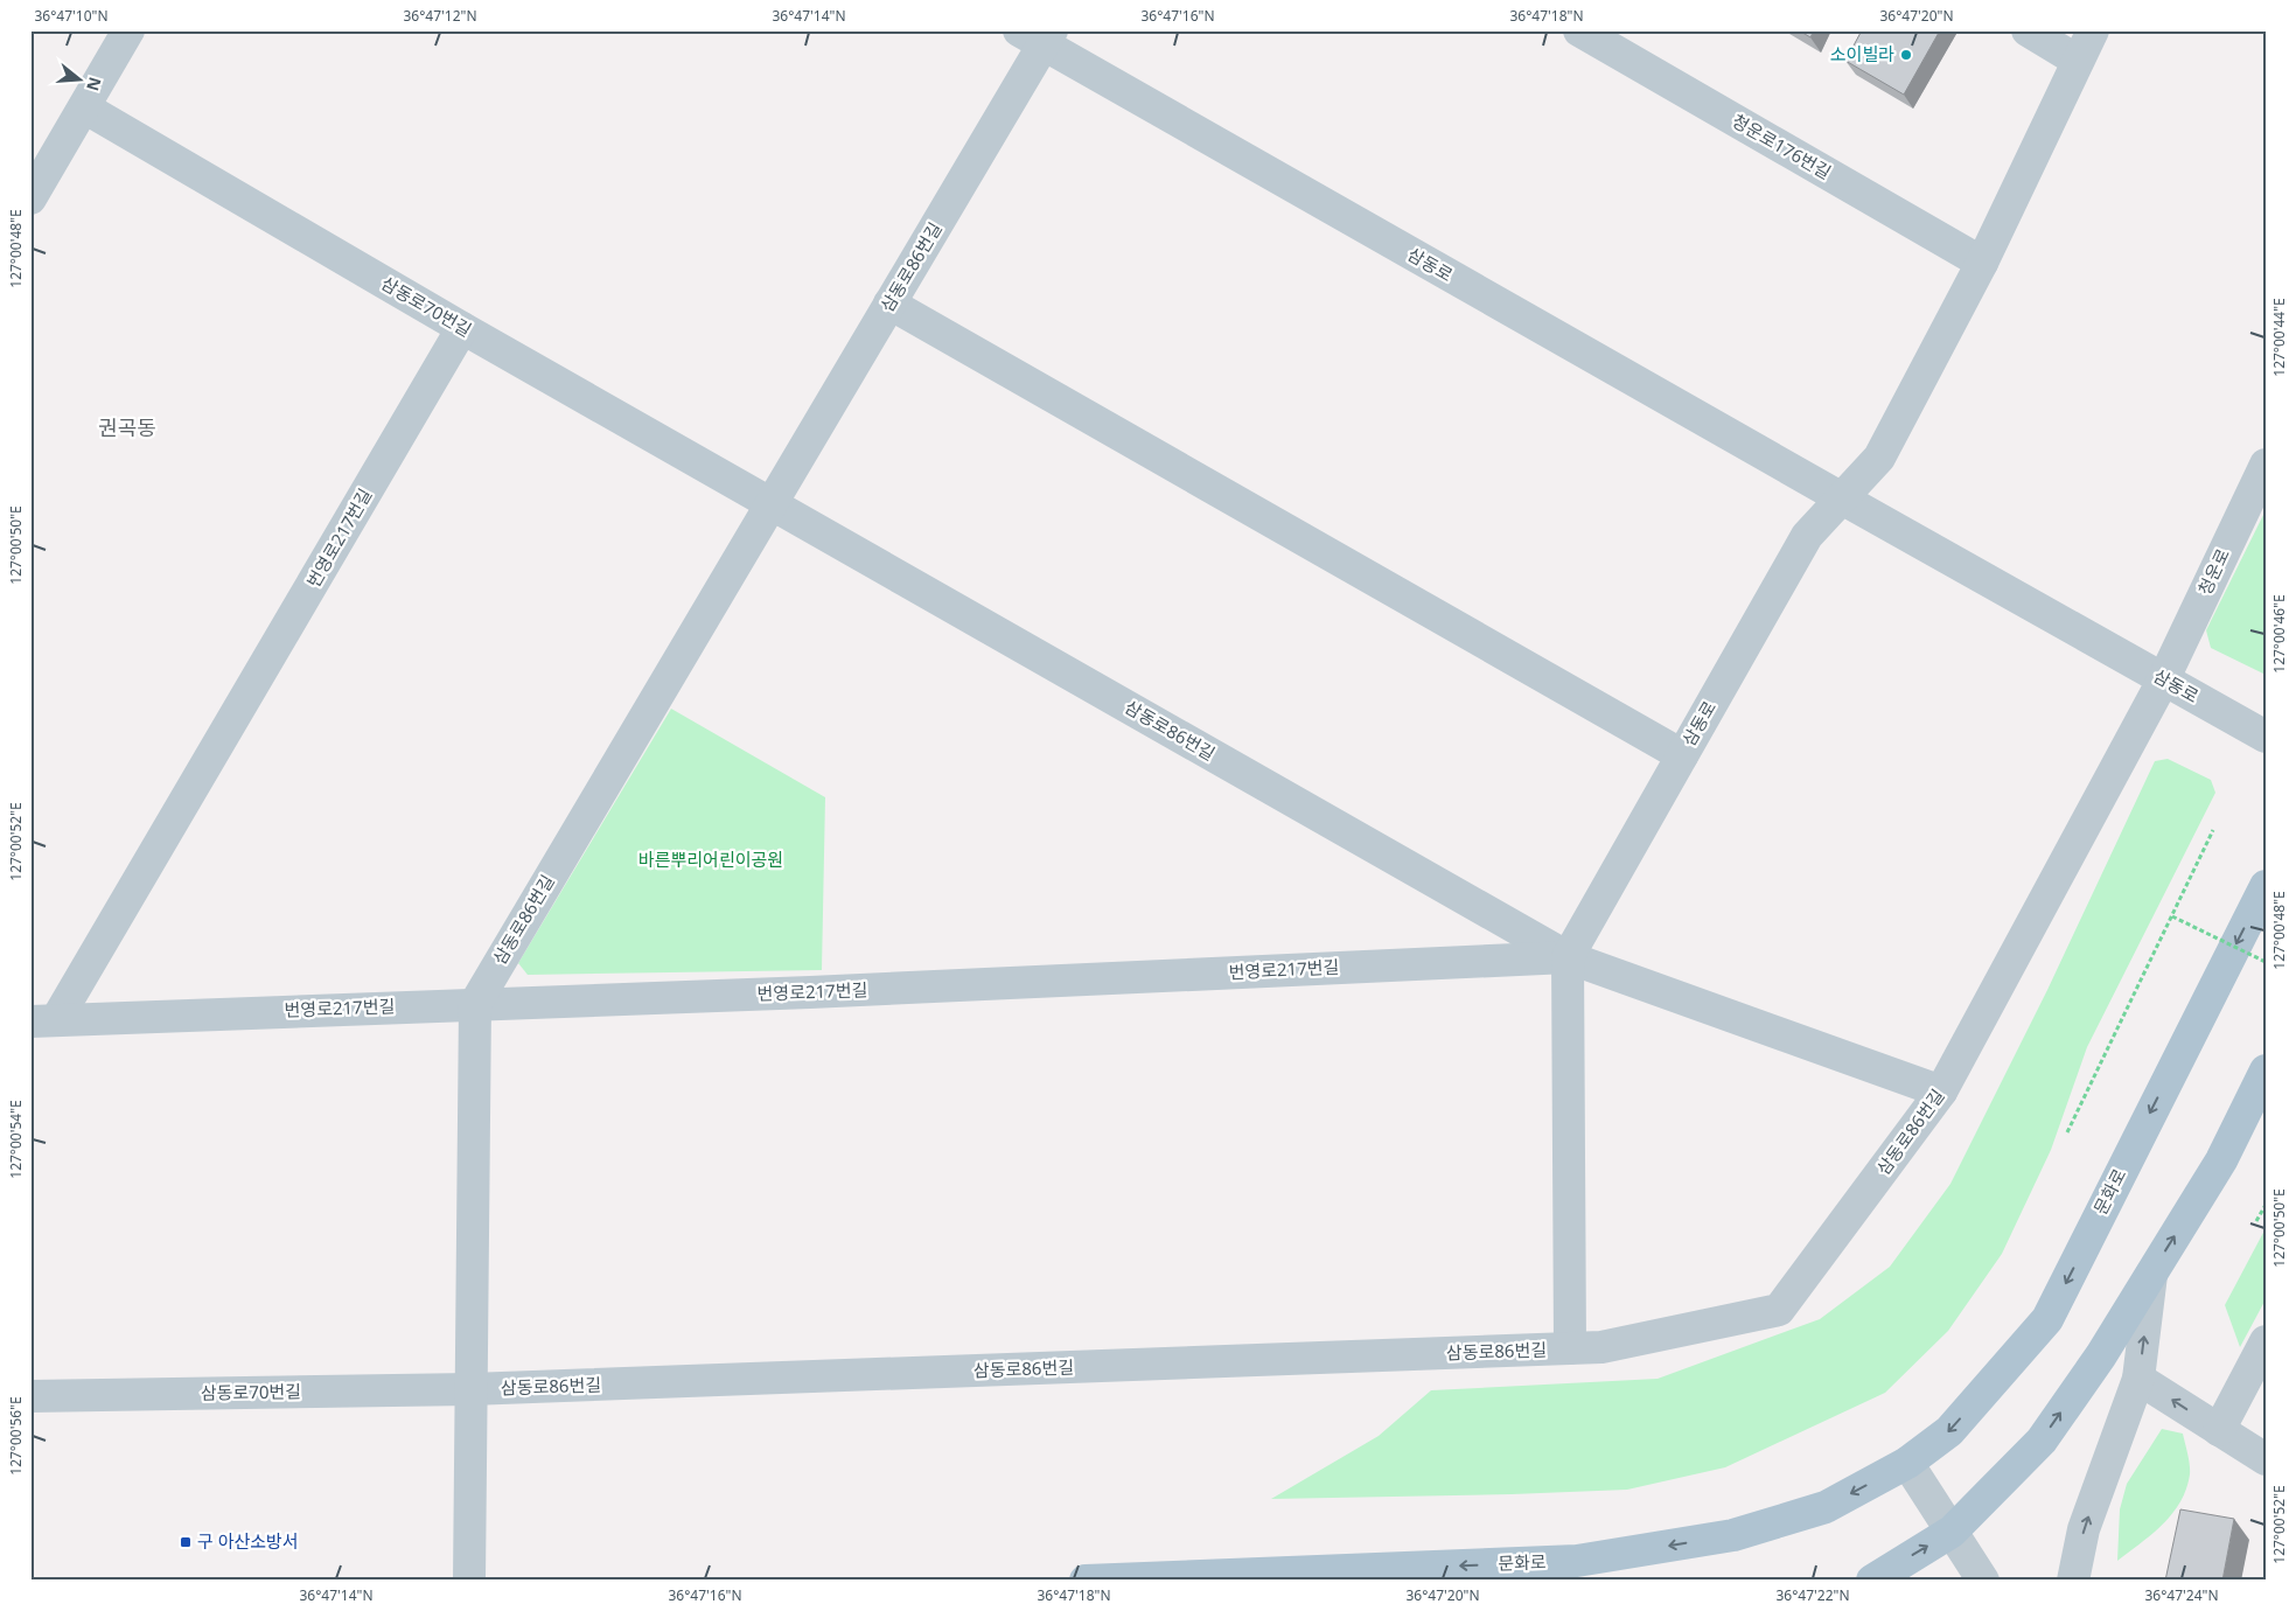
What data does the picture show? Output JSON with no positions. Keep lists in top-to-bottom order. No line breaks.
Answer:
{"streets":{"main road":["문화로"],"street":["청운로176번길","삼동로","삼동로86번길","삼동로70번길","번영로217번길","청운로"]},"crossings":[["삼동로","삼동로86번길"],["삼동로","번영로217번길"],["삼동로","청운로"],["삼동로86번길","삼동로70번길"],["삼동로86번길","번영로217번길"],["삼동로86번길","청운로"],["삼동로70번길","번영로217번길"]],"one_way":["문화로"],"districts":["권곡동"],"parks":["바른뿌리어린이공원"],"places":{"other":["소이빌라"],"transit":["구 아산소방서"]},"north":"right","coordinates":["36°47'10\"N","36°47'12\"N","36°47'14\"N","36°47'16\"N","36°47'18\"N","36°47'20\"N","127°00'48\"E","127°00'44\"E","127°00'50\"E","127°00'46\"E","127°00'52\"E","127°00'54\"E","127°00'56\"E","36°47'22\"N","36°47'24\"N"]}
